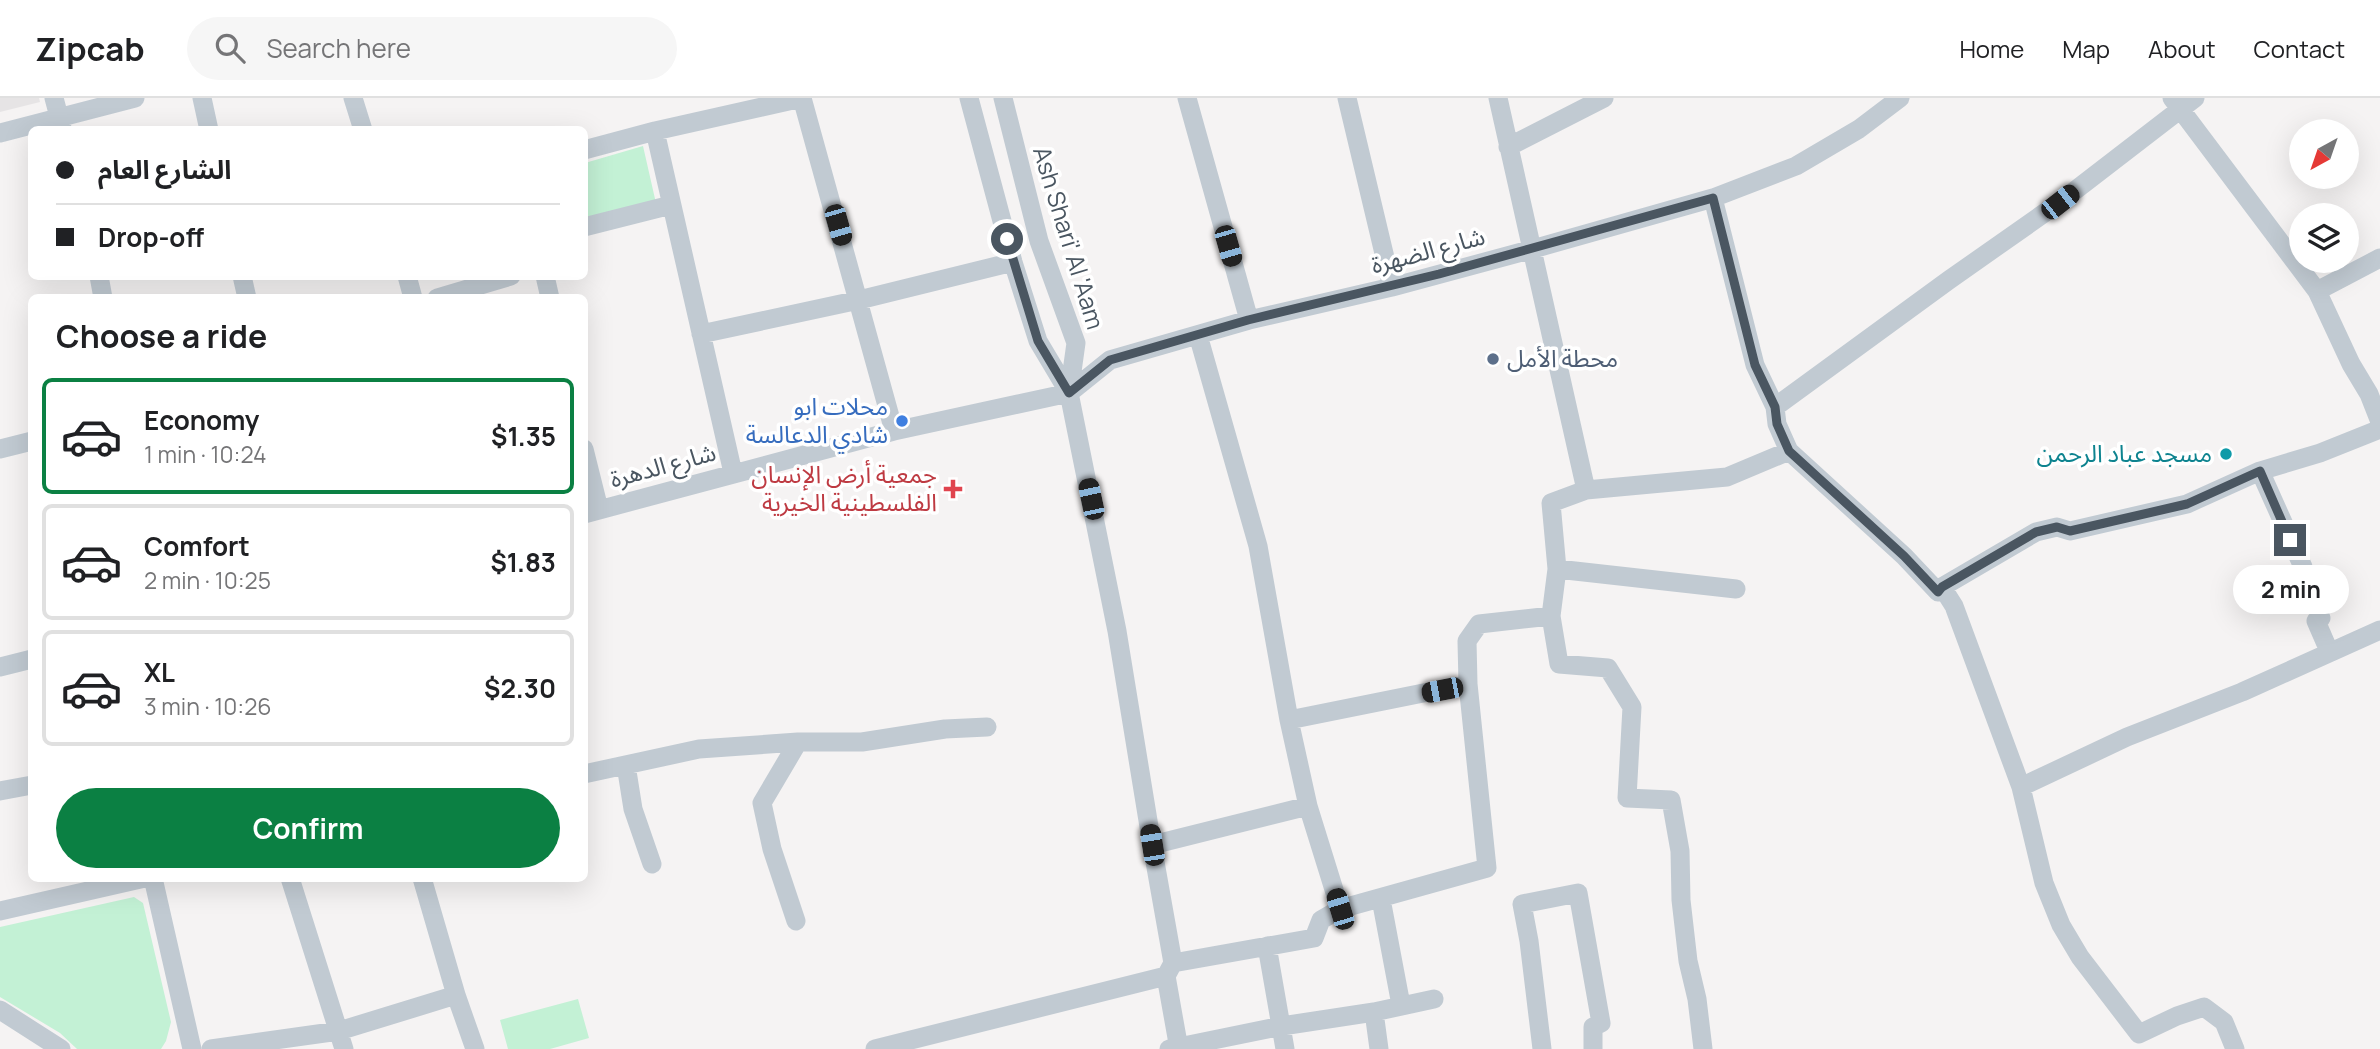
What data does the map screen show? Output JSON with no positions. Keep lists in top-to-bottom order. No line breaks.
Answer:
{"streets":{"street":["Ash Shari' Al 'Aam","شارع الضهرة","شارع الدهرة"]},"crossings":[["Ash Shari' Al 'Aam","شارع الضهرة"],["شارع الضهرة","شارع الدهرة"]],"places":{"other":["محطة الأمل","محلات ابو شادي الدعالسة","مسجد عباد الرحمن"],"health":["جمعية أرض الإنسان الفلسطينية الخيرية"]},"north":"bottom left","page":{"header":"Zipcab","search":"Search here","nav":["Home","Map","About","Contact"],"banner":["الشارع العام","Drop-off"],"heading":"Choose a ride","list":[{"name":"Economy","note":"1 min · 10:24","value":"$1.35"},{"name":"Comfort","note":"2 min · 10:25","value":"$1.83"},{"name":"XL","note":"3 min · 10:26","value":"$2.30"}],"bubble":"2 min","buttons":"Confirm"}}
